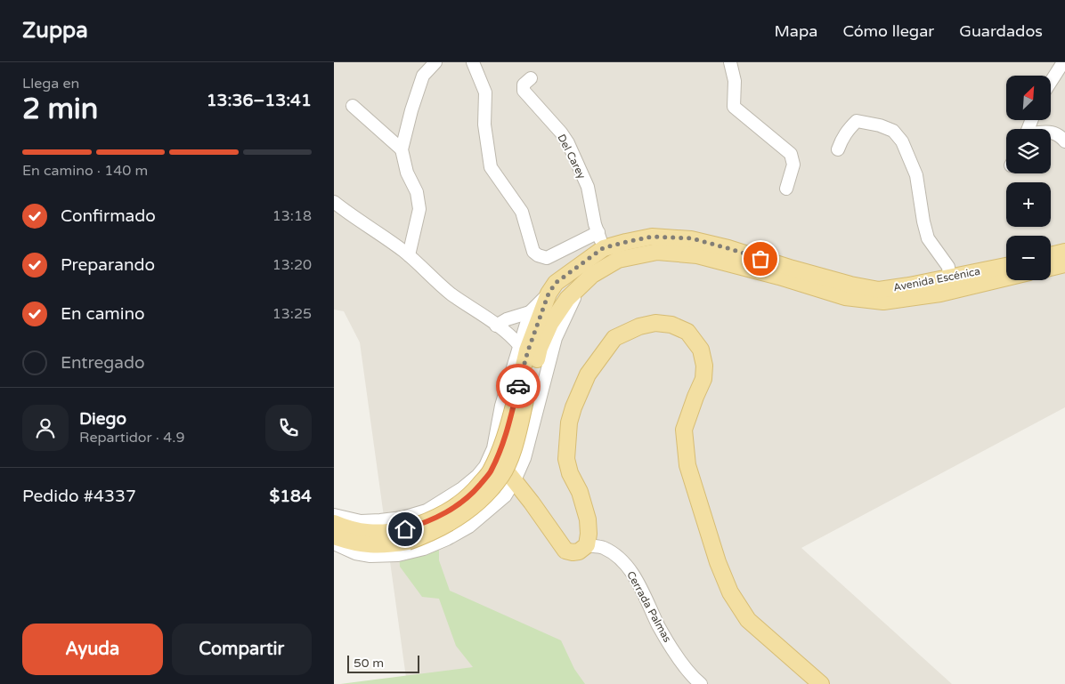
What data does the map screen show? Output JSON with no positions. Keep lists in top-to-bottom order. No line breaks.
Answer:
{"streets":{"main road":["Avenida Escénica"],"street":["Del Carey","Cerrada Palmas"]},"crossings":[["Del Carey","Avenida Escénica"]],"scale_bar":"50 m","north":"top right","page":{"header":"Zuppa","nav":["Mapa","Cómo llegar","Guardados"],"heading":["2 min","Llega en","13:36–13:41"],"panel":["Diego","Repartidor · 4.9","Pedido #4337","$184"],"map_buttons":["+","−"],"bar":"En camino · 140 m","list":[["Confirmado","13:18"],["Preparando","13:20"],["En camino","13:25"],"Entregado"],"buttons":["Ayuda","Compartir"],"scale":"50 m"}}
